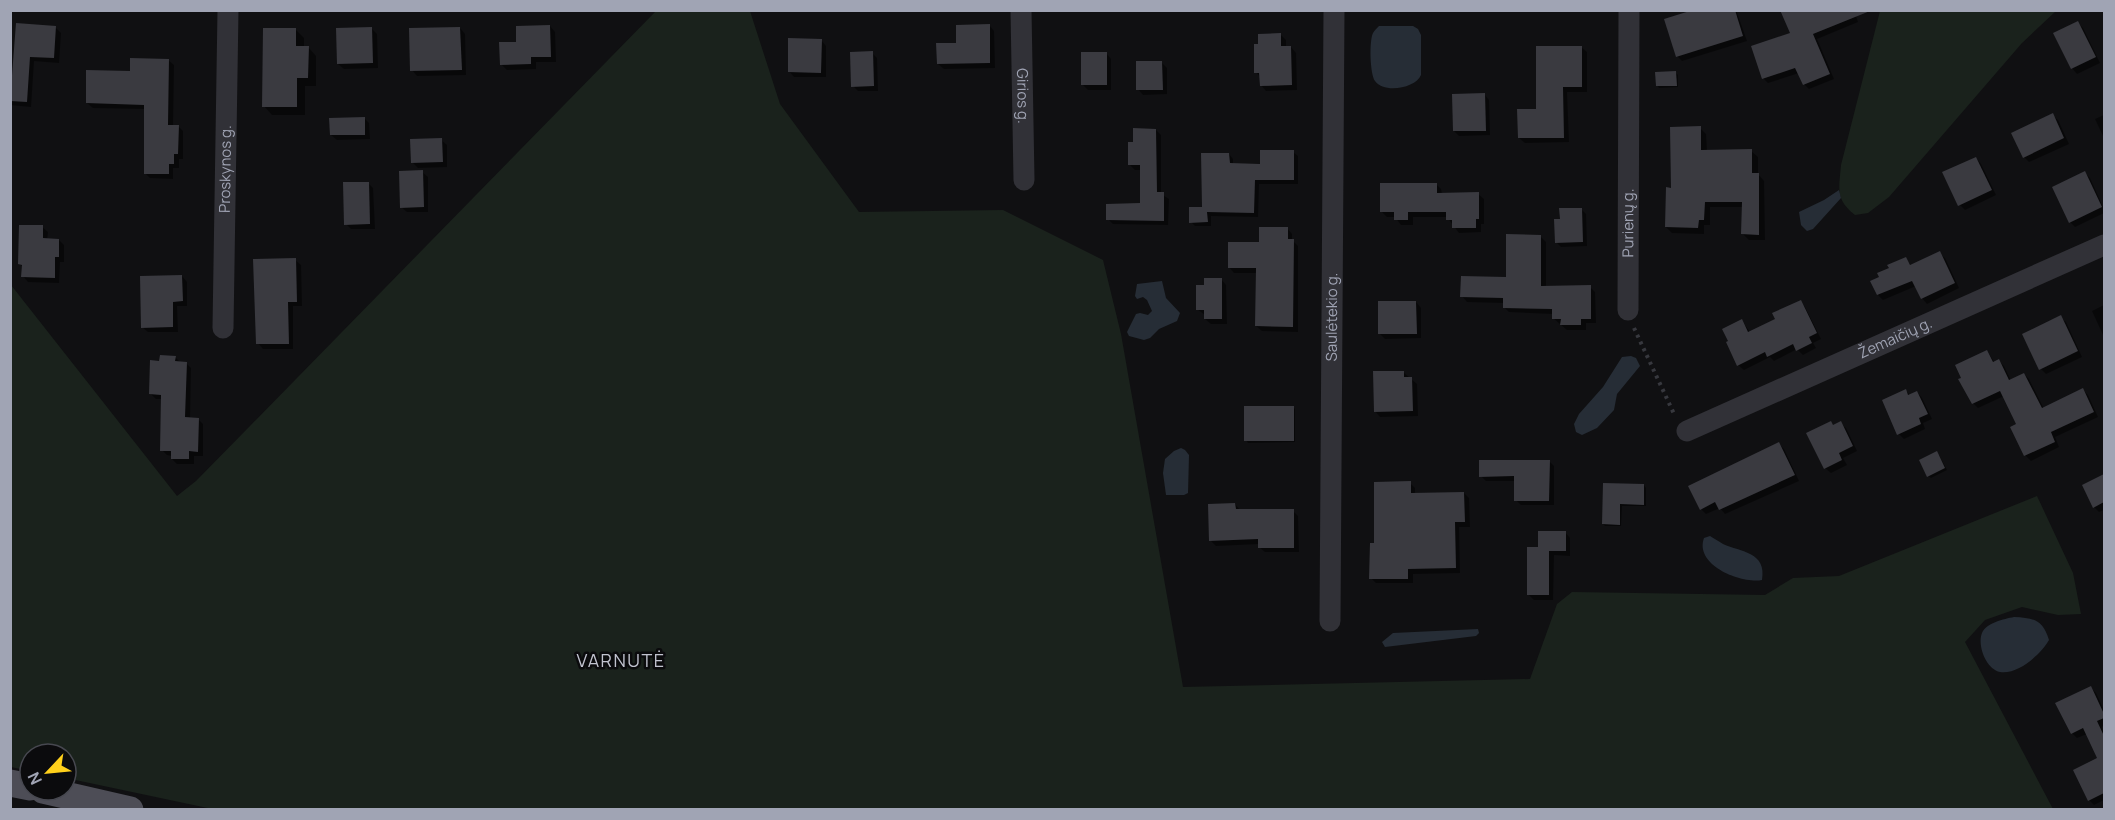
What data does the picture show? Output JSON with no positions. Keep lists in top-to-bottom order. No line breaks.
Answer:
{"streets":{"street":["Girios g.","Proskynos g.","Purienų g.","Saulėtekio g.","Žemaičių g."]},"districts":["VARNUTĖ"],"north":"bottom left"}
